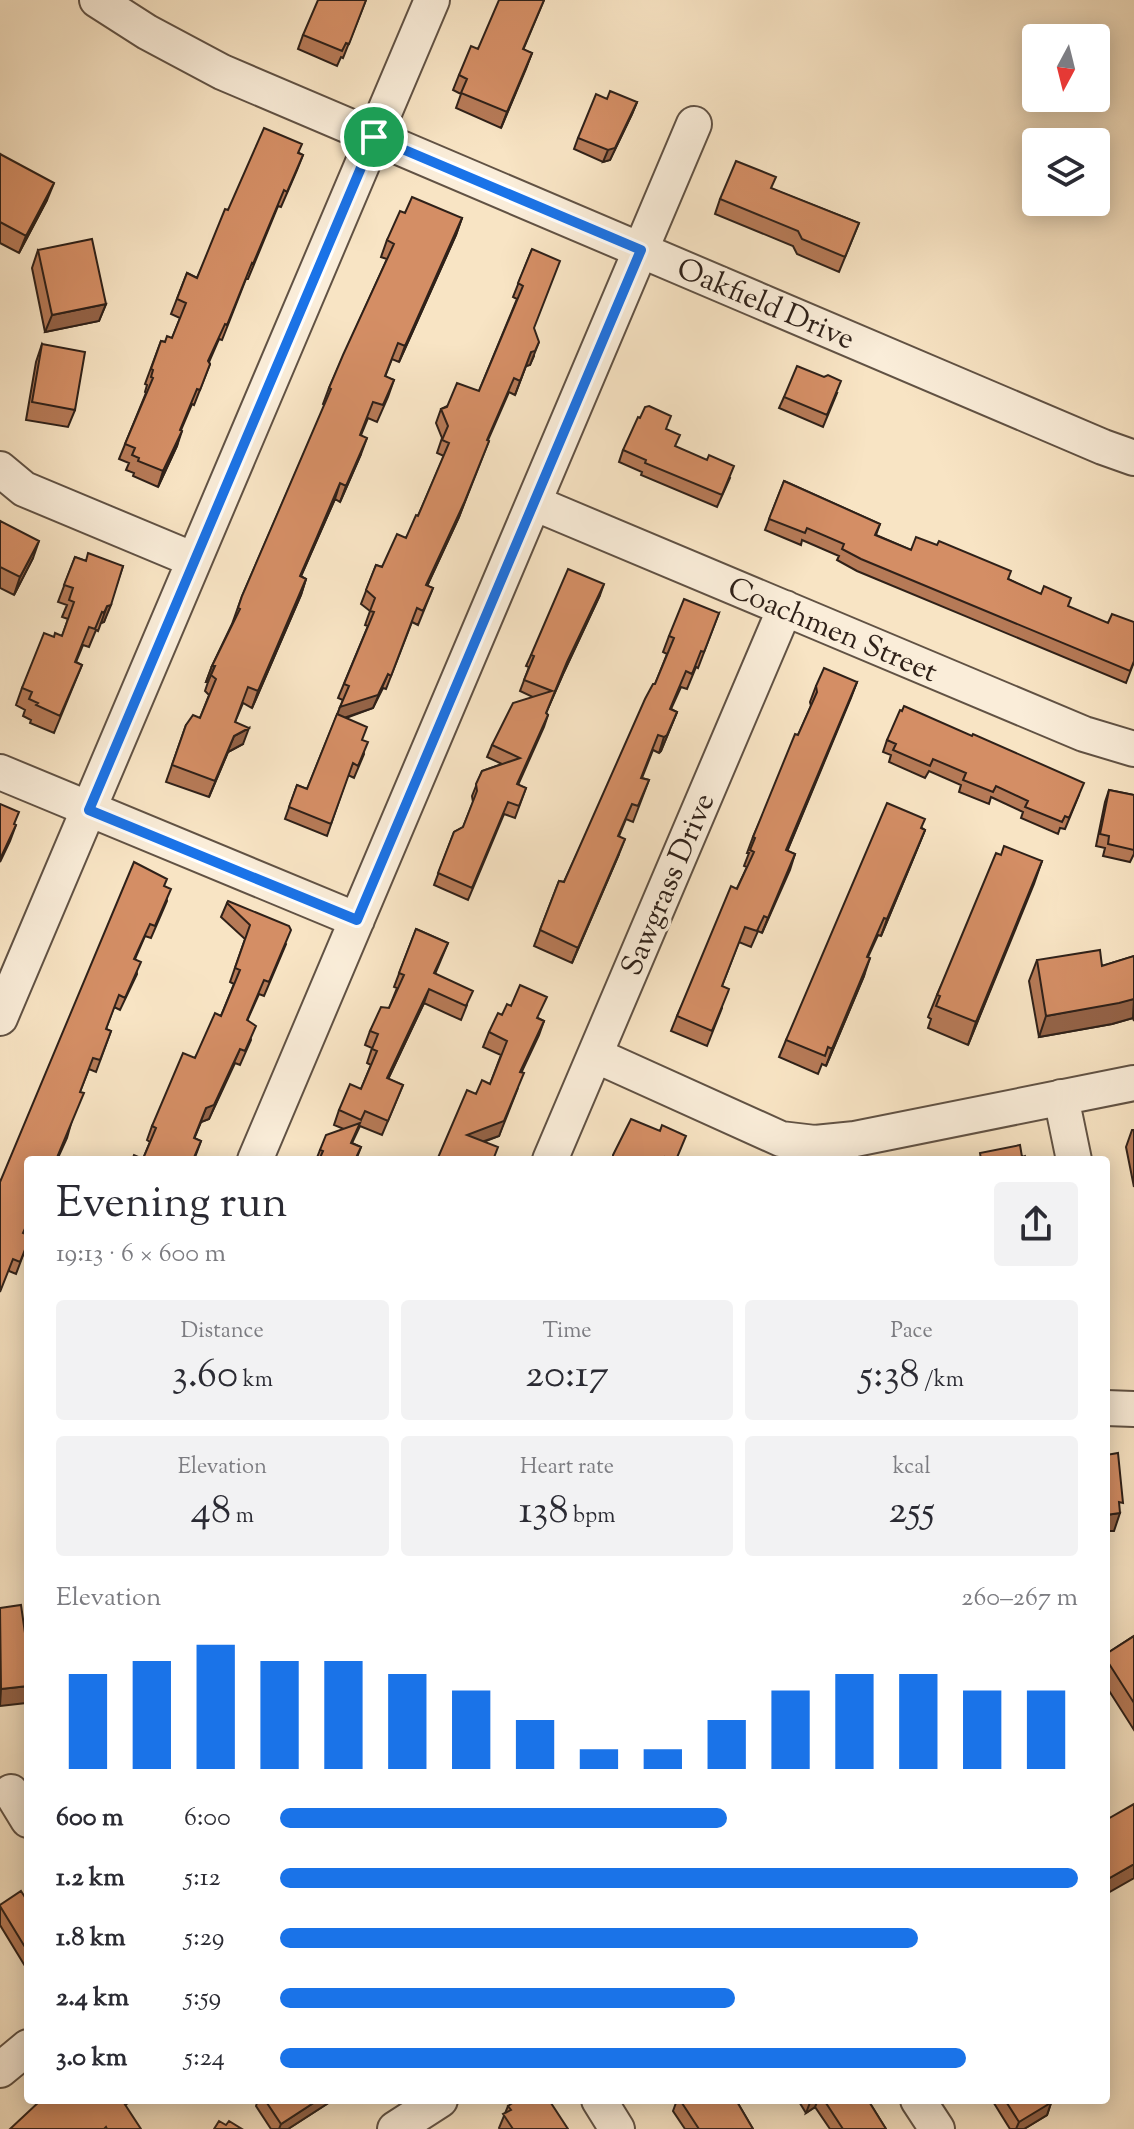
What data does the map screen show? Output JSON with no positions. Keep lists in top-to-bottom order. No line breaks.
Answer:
{"streets":{"street":["Oakfield Drive","Coachmen Street","Sawgrass Drive"]},"crossings":[["Coachmen Street","Sawgrass Drive"]],"north":"bottom","page":{"heading":["Evening run","19:13 · 6 × 600 m"],"stats":[["Distance","3.60 km"],["Time","20:17"],["Pace","5:38 /km"],["Elevation","48 m"],["Heart rate","138 bpm"],["kcal","255"]],"chart":["Elevation","260–267 m"],"list":[{"name":"600 m","note":"6:00"},{"name":"1.2 km","note":"5:12"},{"name":"1.8 km","note":"5:29"},{"name":"2.4 km","note":"5:59"},{"name":"3.0 km","note":"5:24"}]}}
